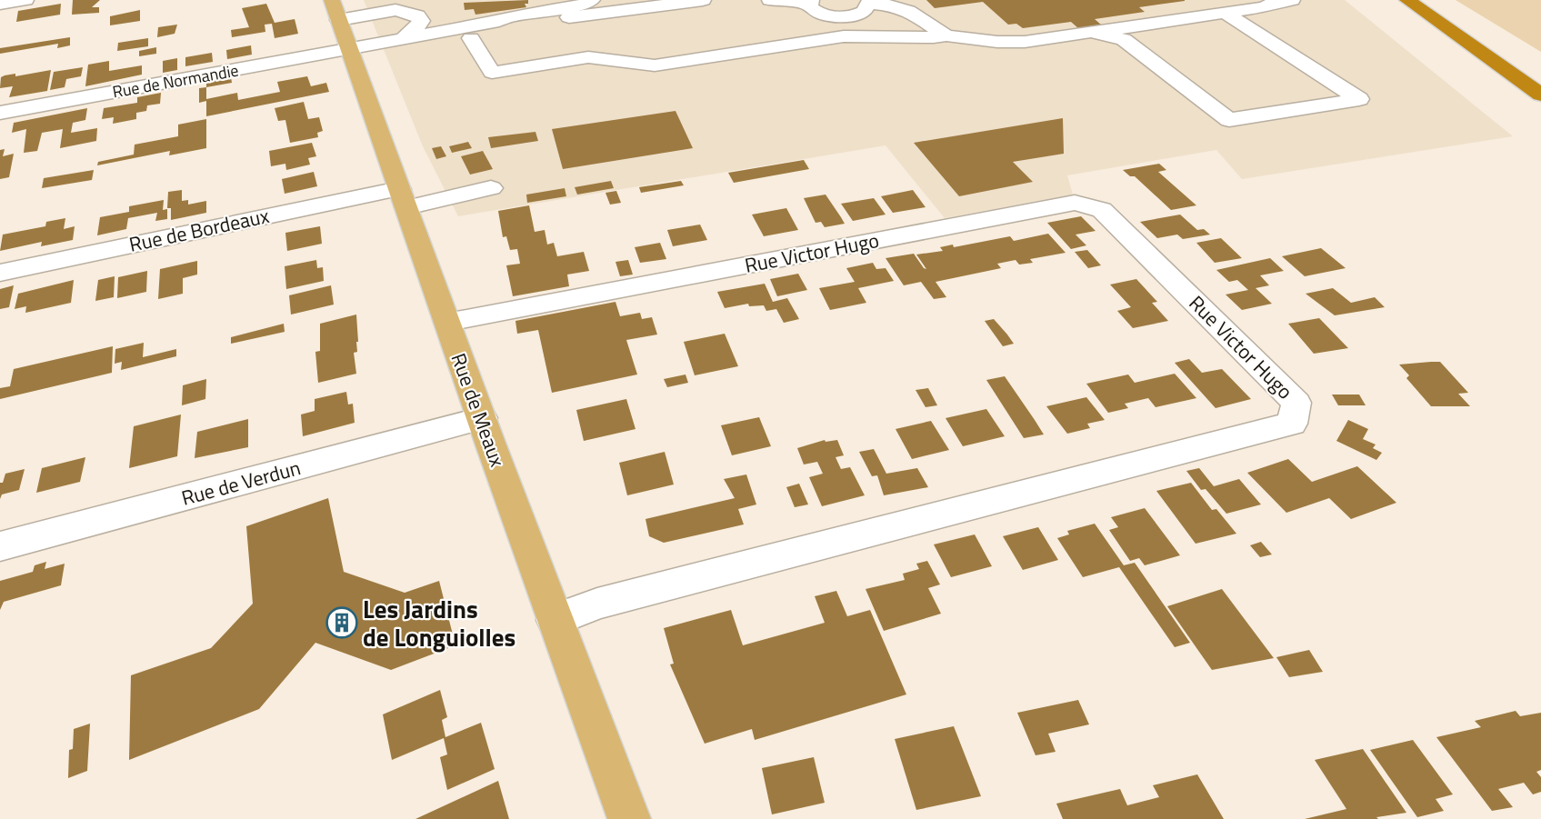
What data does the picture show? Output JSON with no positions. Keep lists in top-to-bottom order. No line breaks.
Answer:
{"streets":{"main road":["Rue de Meaux"],"street":["Rue de Normandie","Rue de Bordeaux","Rue Victor Hugo","Rue de Verdun"]},"crossings":[["Rue de Normandie","Rue de Meaux"],["Rue de Bordeaux","Rue de Meaux"],["Rue Victor Hugo","Rue de Meaux"],["Rue de Meaux","Rue de Verdun"]],"places":{"building":["Les Jardins de Longuiolles"]}}
